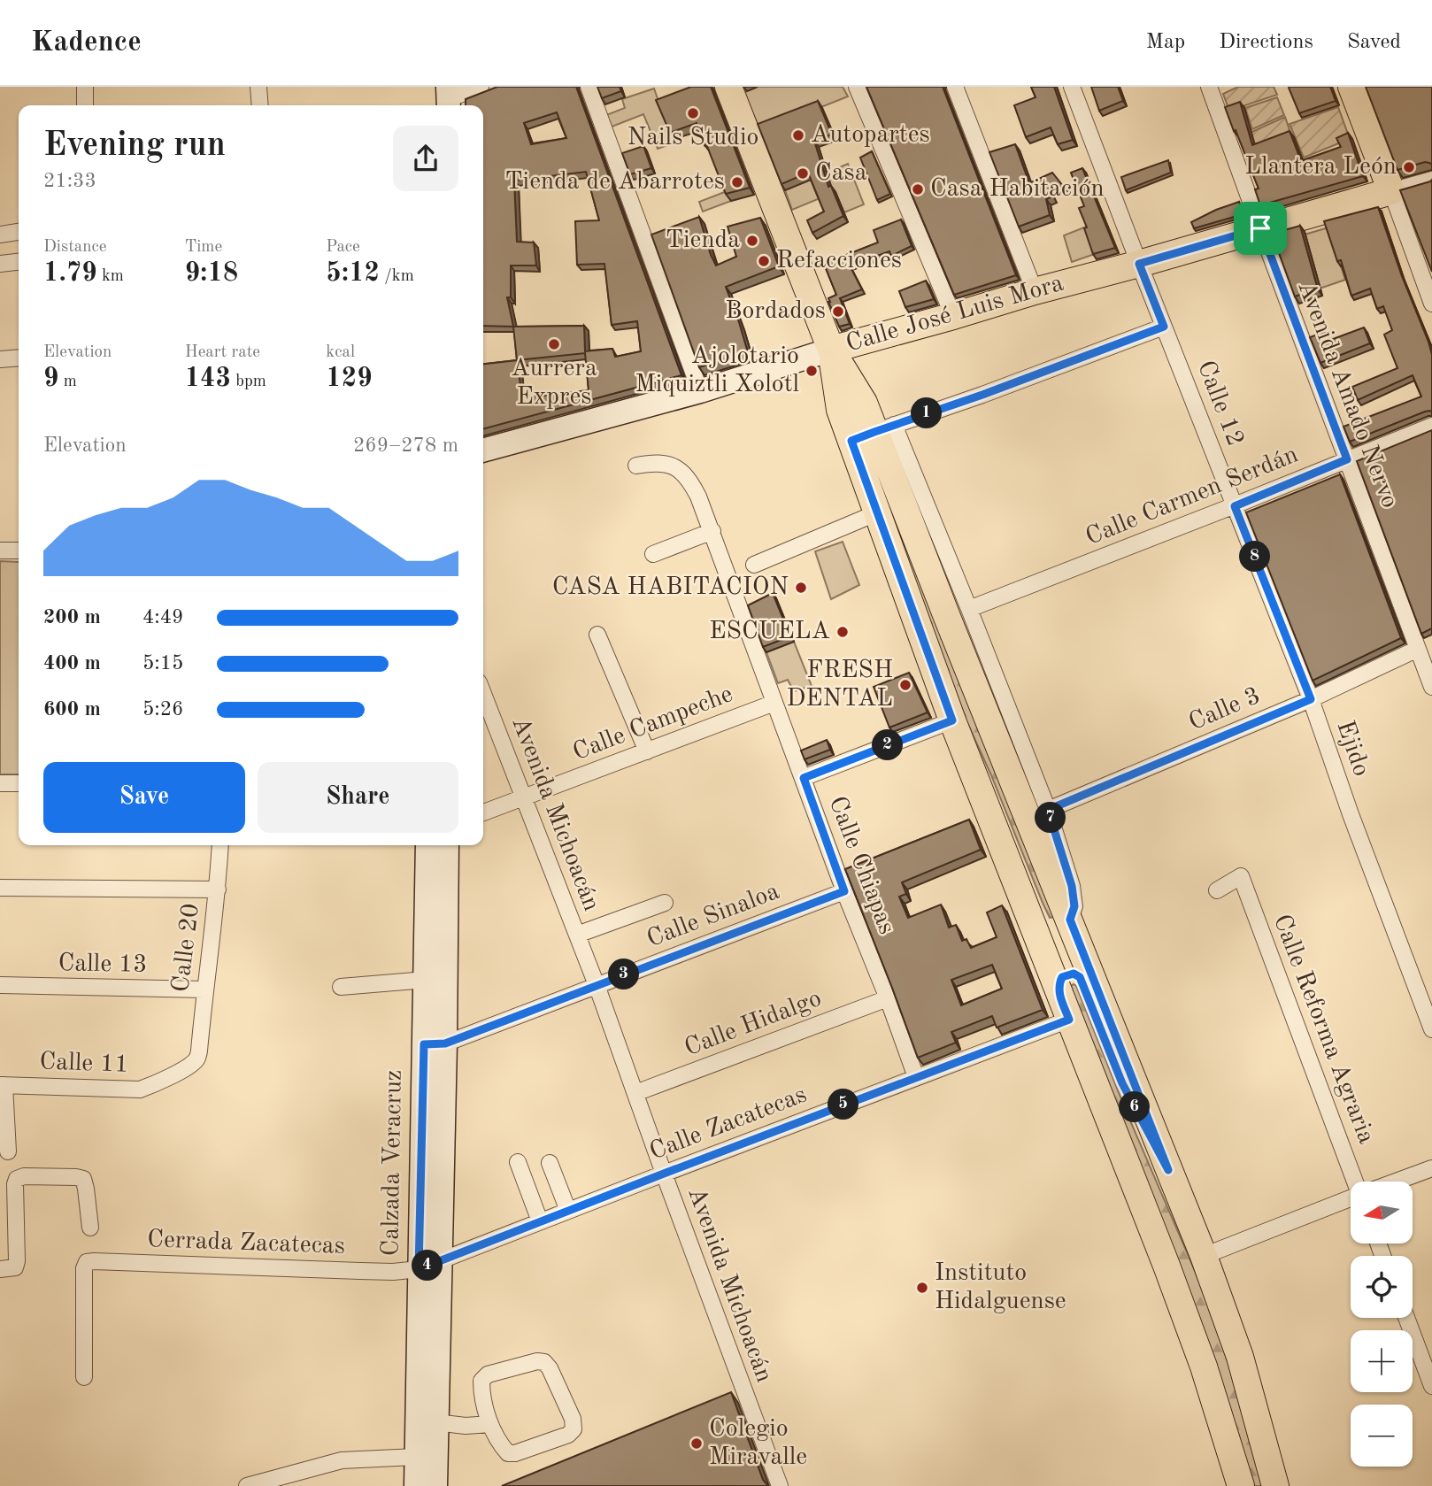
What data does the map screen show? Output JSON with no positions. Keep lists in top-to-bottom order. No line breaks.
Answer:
{"streets":{"main road":["Calle José Luis Mora"],"street":["Avenida Amado Nervo","Calle 12","Calle Carmen Serdán","Calle 3","Calle Campeche","Ejido","Avenida Michoacán","Calle Chiapas","Calle Sinaloa","Calle 20","Calle 13","Calle Hidalgo","Calle Reforma Agraria","Calle 11","Calle Zacatecas","Calzada Veracruz","Cerrada Zacatecas"]},"crossings":[["Calle José Luis Mora","Avenida Amado Nervo"],["Calle José Luis Mora","Calle 12"],["Avenida Amado Nervo","Calle Carmen Serdán"],["Avenida Amado Nervo","Calle 3"],["Calle 12","Calle Carmen Serdán"],["Calle 12","Calle 3"],["Calle 12","Ejido"],["Calle 3","Ejido"],["Calle Campeche","Avenida Michoacán"],["Calle Campeche","Calle Chiapas"],["Avenida Michoacán","Calle Sinaloa"],["Avenida Michoacán","Calle Hidalgo"],["Avenida Michoacán","Calle Zacatecas"],["Calle Chiapas","Calle Sinaloa"],["Calle Chiapas","Calle Hidalgo"],["Calle Chiapas","Calle Zacatecas"],["Calle Sinaloa","Calzada Veracruz"],["Calle 20","Calle 13"],["Calle 20","Calle 11"],["Calle Zacatecas","Calzada Veracruz"],["Calle Zacatecas","Cerrada Zacatecas"],["Calzada Veracruz","Cerrada Zacatecas"]],"places":["Nails Studio","Autopartes","Llantera León","Casa","Tienda de Abarrotes","Casa Habitación","Tienda","Refacciones","Bordados","Aurrera Expres","Ajolotario Miquiztli Xolotl","CASA HABITACION","ESCUELA","FRESH DENTAL","Instituto Hidalguense","Colegio Miravalle"],"north":"left","page":{"header":"Kadence","nav":["Map","Directions","Saved"],"heading":["Evening run","21:33"],"stats":[["Distance","1.79 km"],["Time","9:18"],["Pace","5:12 /km"],["Elevation","9 m"],["Heart rate","143 bpm"],["kcal","129"]],"pins":["1","8","2","7","3","5","6","4"],"chart":["Elevation","269–278 m"],"list":[{"name":"200 m","note":"4:49"},{"name":"400 m","note":"5:15"},{"name":"600 m","note":"5:26"}],"buttons":["Save","Share"],"map_buttons":["+","−"]}}
